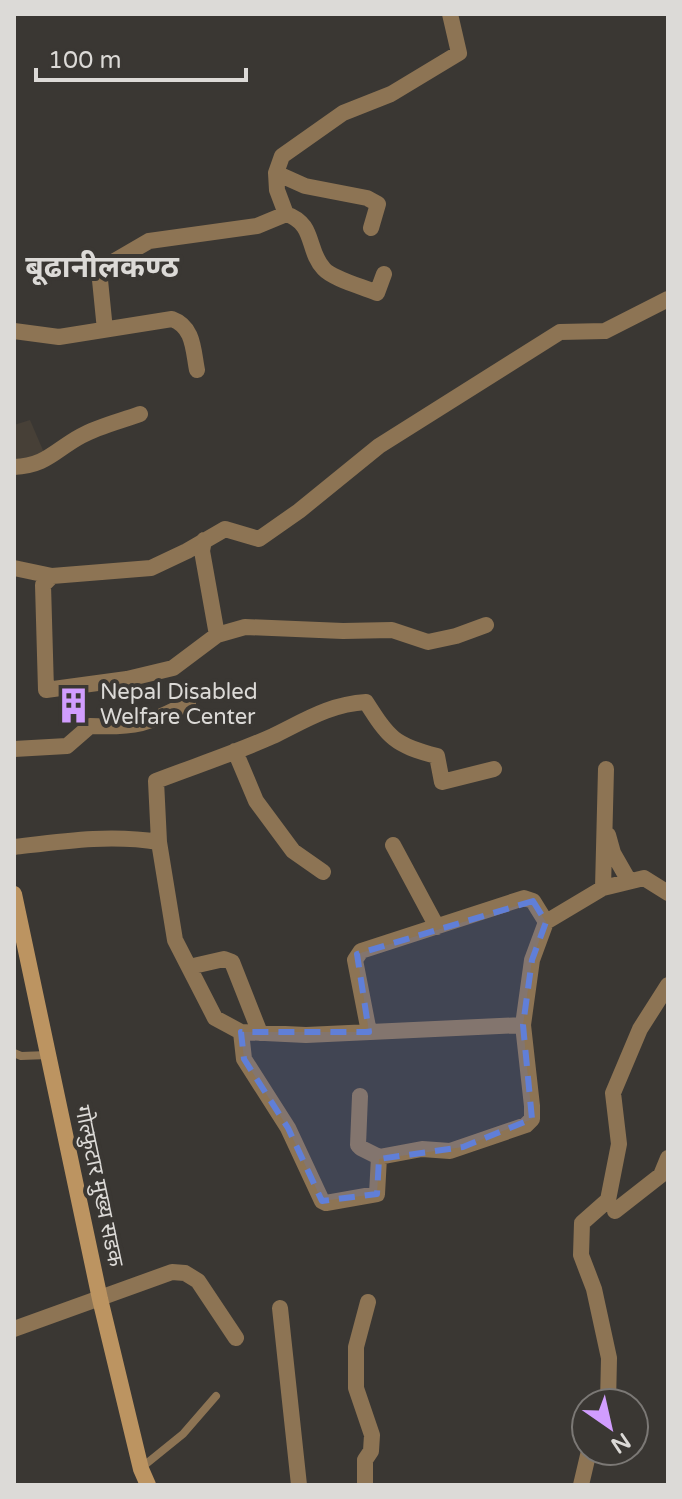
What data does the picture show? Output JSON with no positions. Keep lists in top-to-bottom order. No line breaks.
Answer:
{"streets":{"main road":["गोल्फुटार मुख्य सडक"]},"districts":["बूढानीलकण्ठ"],"places":{"building":["Nepal Disabled Welfare Center"]},"scale_bar":"100 m","north":"bottom right"}
